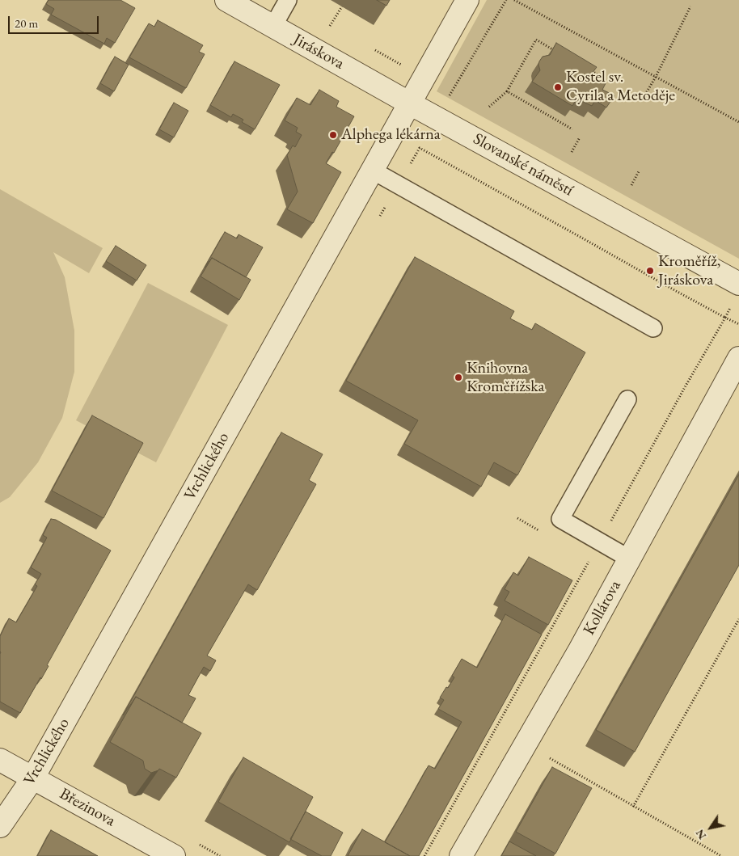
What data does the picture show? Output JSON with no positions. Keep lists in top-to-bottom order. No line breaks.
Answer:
{"streets":{"street":["Jiráskova","Slovanské náměstí","Vrchlického","Kollárova","Březinova"]},"crossings":[["Jiráskova","Slovanské náměstí"],["Jiráskova","Vrchlického"],["Slovanské náměstí","Vrchlického"],["Vrchlického","Březinova"]],"places":["Kostel sv. Cyrila a Metoděje","Alphega lékárna","Kroměříž, Jiráskova","Knihovna Kroměřížska"],"scale_bar":"20 m","north":"bottom left"}
